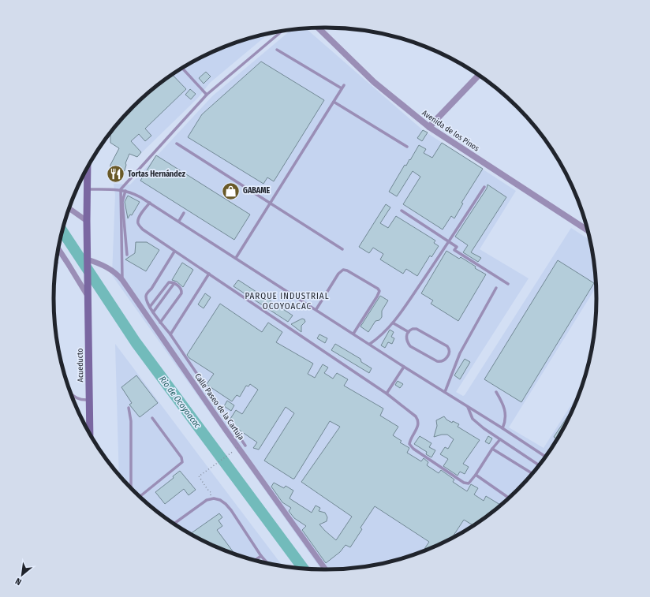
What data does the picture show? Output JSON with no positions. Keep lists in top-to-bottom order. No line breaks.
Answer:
{"streets":{"main road":["Acueducto"],"street":["Avenida de los Pinos","Calle Paseo de la Cartuja"]},"crossings":[["Acueducto","Calle Paseo de la Cartuja"]],"districts":["PARQUE INDUSTRIAL OCOYOACAC"],"water":["Rio de Ocoyoacac"],"places":{"restaurant":["Tortas Hernández"],"shop":["GABAME"]},"north":"bottom left"}
